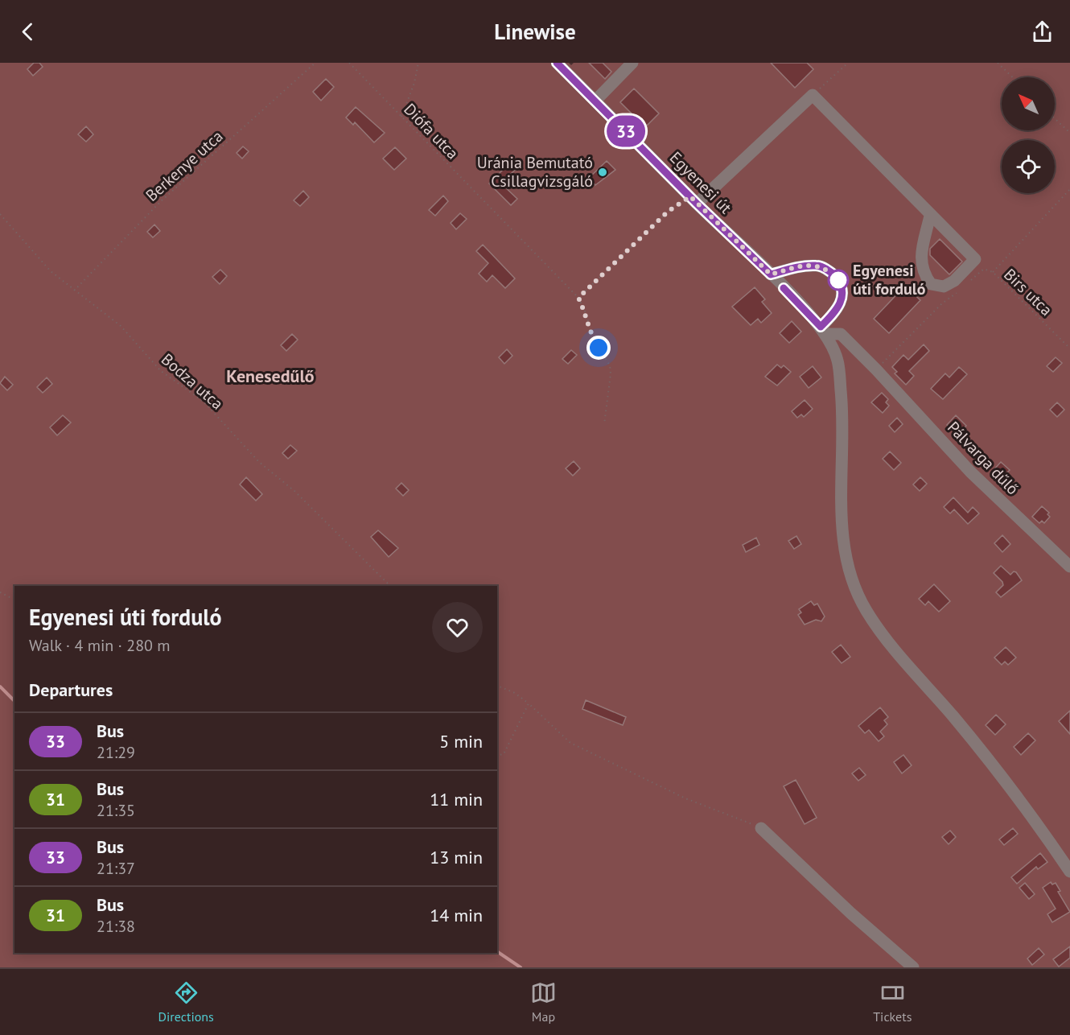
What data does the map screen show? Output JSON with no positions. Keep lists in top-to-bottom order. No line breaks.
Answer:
{"streets":{"street":["Egyenesi út","Pálvarga dűlő"],"path":["Diófa utca","Berkenye utca","Birs utca","Bodza utca"]},"crossings":[["Berkenye utca","Bodza utca"],["Egyenesi út","Pálvarga dűlő"]],"districts":["Kenesedűlő"],"places":["Uránia Bemutató Csillagvizsgáló","Egyenesi úti forduló"],"lines":["bus line 33"],"north":"top left","page":{"header":"Linewise","on_map":"33","heading":[["Egyenesi úti forduló","Walk · 4 min · 280 m"],"Departures"],"list":[{"mark":"33","name":"Bus","note":"21:29","value":"5 min"},{"mark":"31","name":"Bus","note":"21:35","value":"11 min"},{"mark":"33","name":"Bus","note":"21:37","value":"13 min"},{"mark":"31","name":"Bus","note":"21:38","value":"14 min"}],"tabs":["Directions","Map","Tickets"]}}
